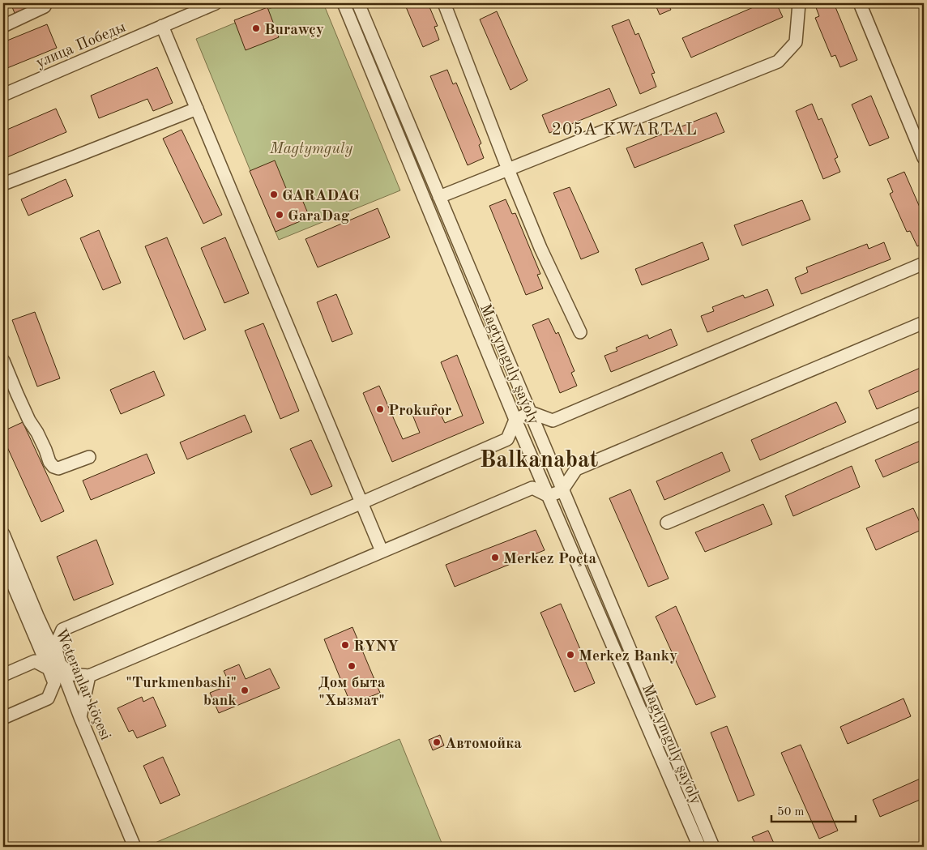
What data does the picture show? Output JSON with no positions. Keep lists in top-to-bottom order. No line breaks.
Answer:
{"streets":{"street":["улица Победы","Magtymguly şaýoly","Weteranlar köçesi"]},"districts":["205A KWARTAL","Balkanabat"],"parks":["Magtymguly"],"places":["Burawçy","GARADAG","GaraDag","Prokuror","Merkez Poçta","RYNY","Merkez Banky","Дом быта \"Хызмат\"","\"Turkmenbashi\" bank","Автомойка"],"scale_bar":"50 m"}
